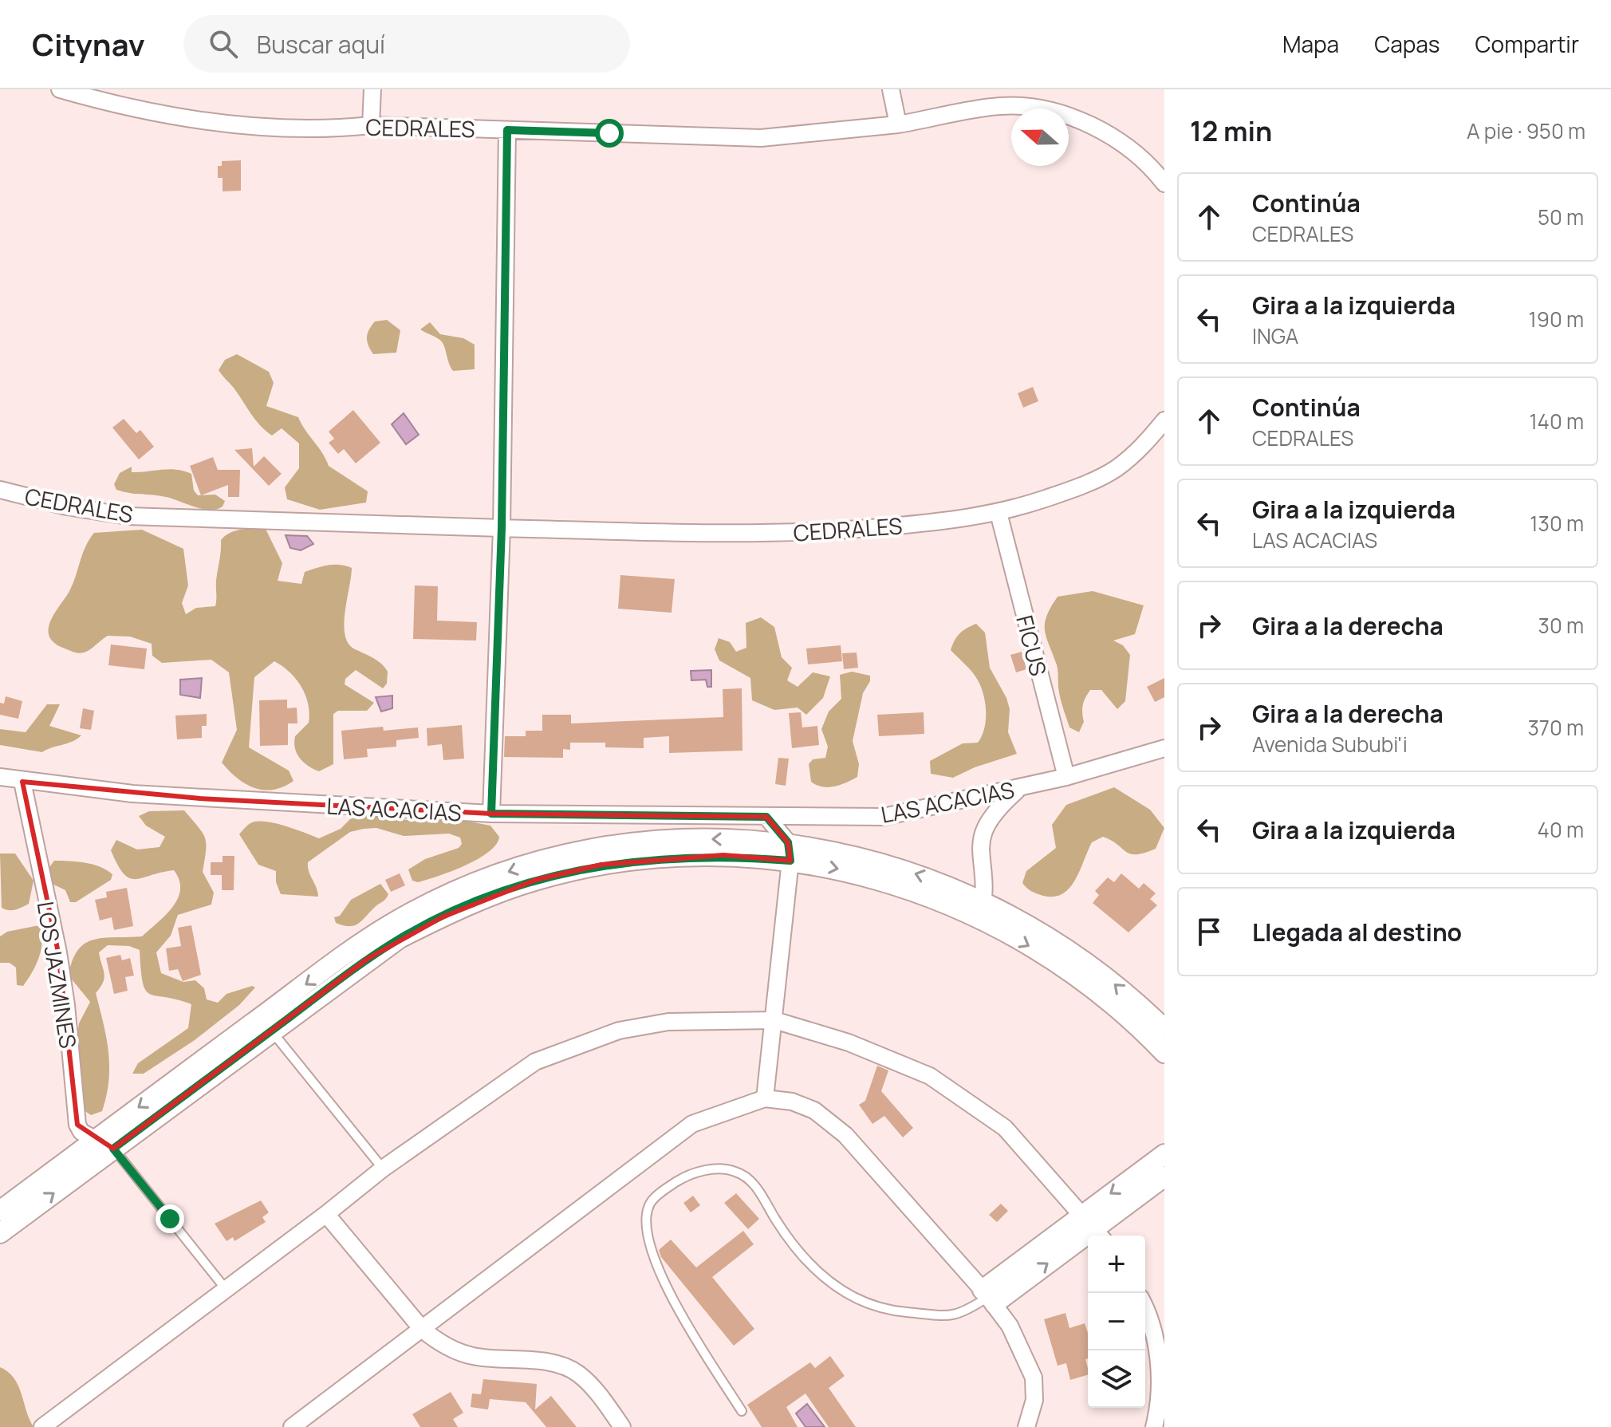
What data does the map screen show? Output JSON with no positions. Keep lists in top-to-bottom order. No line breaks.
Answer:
{"streets":{"street":["CEDRALES","FICUS","LAS ACACIAS","LOS JAZMINES"]},"crossings":[["CEDRALES","FICUS"],["FICUS","LAS ACACIAS"],["LAS ACACIAS","LOS JAZMINES"]],"north":"left","page":{"header":"Citynav","search":"Buscar aquí","nav":["Mapa","Capas","Compartir"],"heading":["12 min","A pie · 950 m"],"list":[["Continúa","CEDRALES","50 m"],["Gira a la izquierda","INGA","190 m"],["Continúa","CEDRALES","140 m"],["Gira a la izquierda","LAS ACACIAS","130 m"],["Gira a la derecha","30 m"],["Gira a la derecha","Avenida Sububi'i","370 m"],["Gira a la izquierda","40 m"],"Llegada al destino"],"map_buttons":["+","−"]}}
